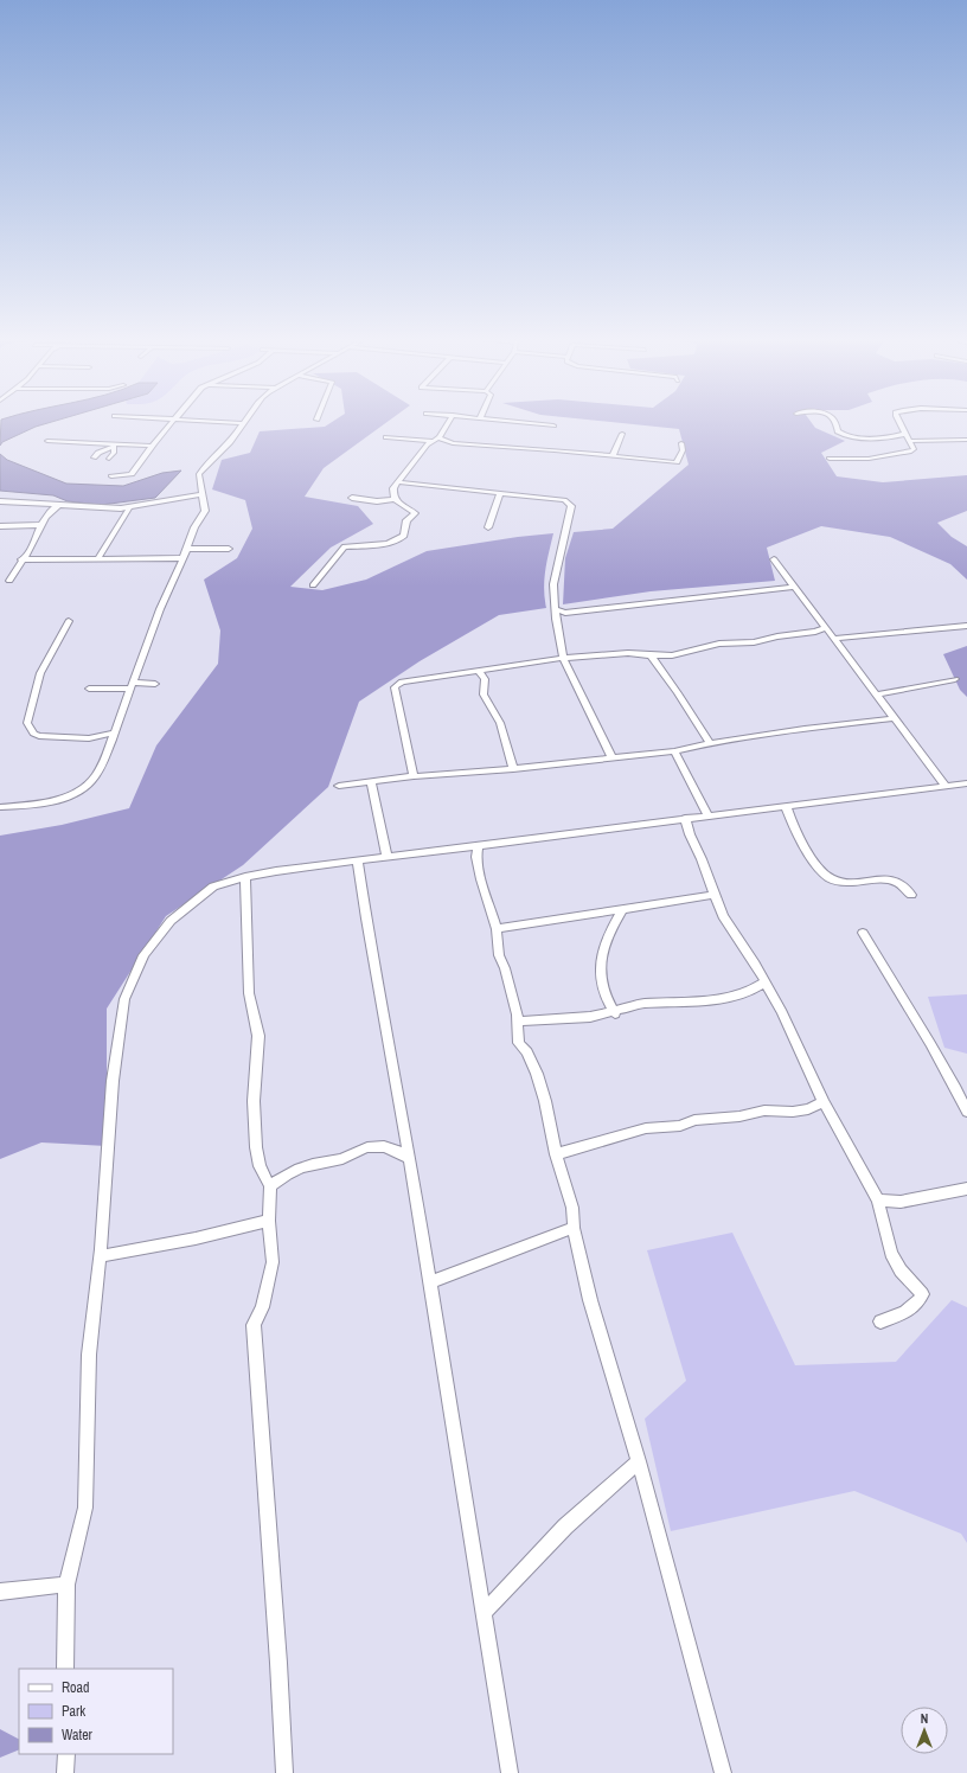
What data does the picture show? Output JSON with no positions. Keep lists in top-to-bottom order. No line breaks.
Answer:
{"legend":["Road","Park","Water"],"north":"top"}
